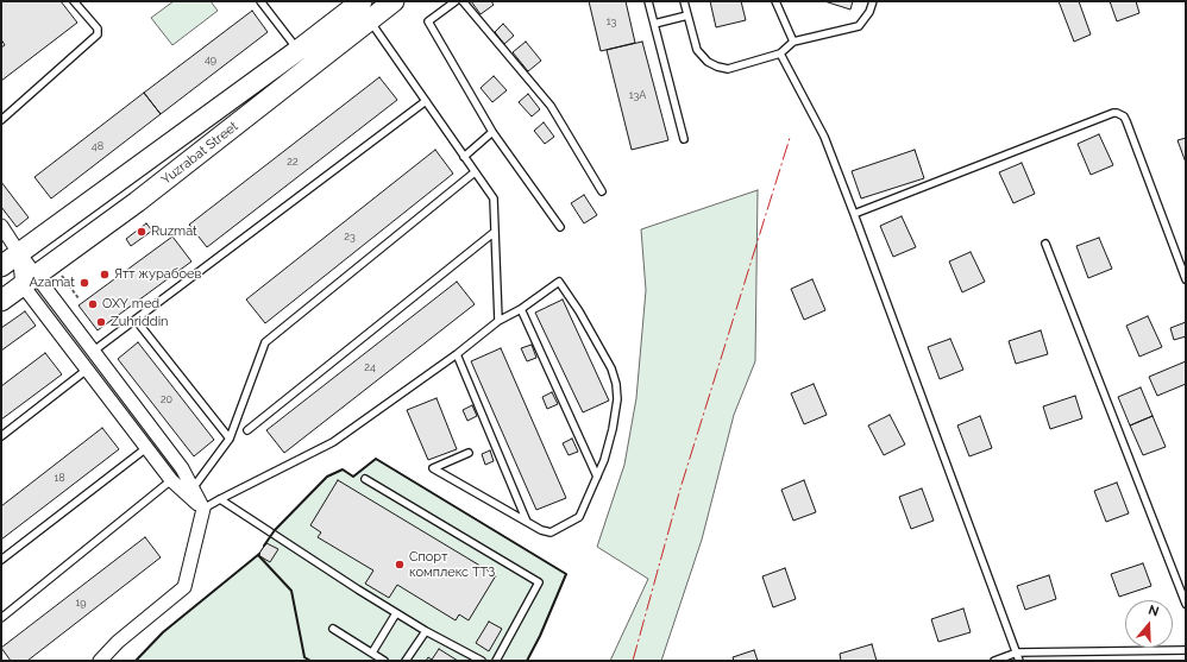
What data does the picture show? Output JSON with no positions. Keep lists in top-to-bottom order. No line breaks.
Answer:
{"streets":{"main road":["Yuzrabat Street"]},"places":["Ruzmat","Ятт журабоев","Azamat","OXY med","Zuhriddin","Спорт комплекс ТТЗ"],"house_numbers":["13","49","13А","48","22","23","24","20","18","19"],"north":"top"}
